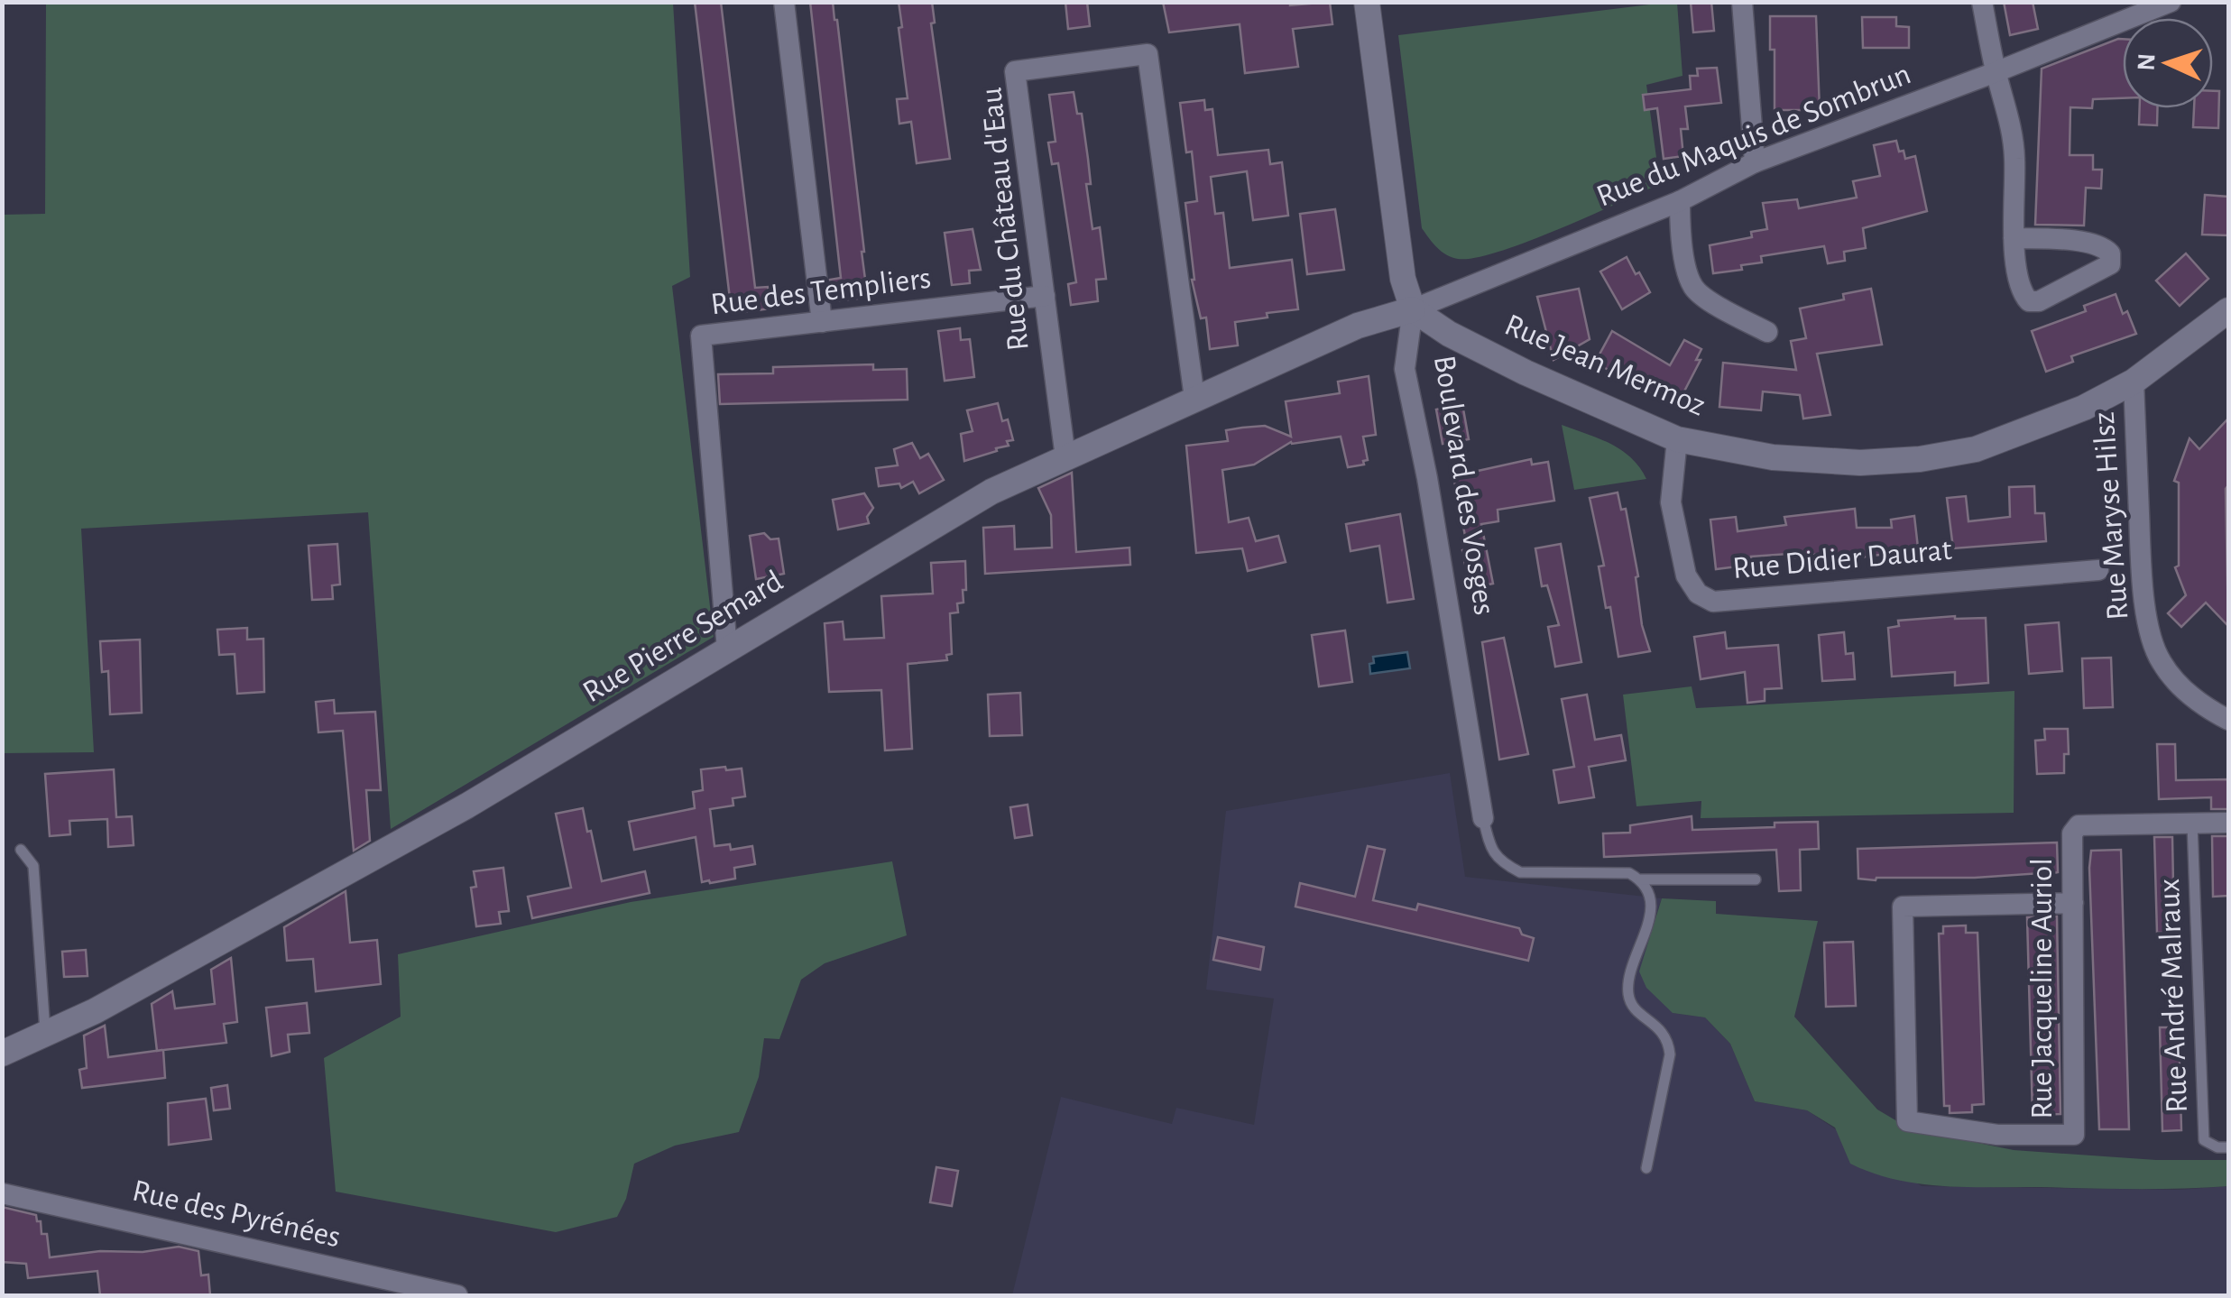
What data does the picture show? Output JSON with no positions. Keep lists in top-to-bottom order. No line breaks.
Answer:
{"streets":{"main road":["Rue Jean Mermoz","Boulevard des Vosges","Rue Pierre Semard"],"street":["Rue du Maquis de Sombrun","Rue du Château d'Eau","Rue des Templiers","Rue Maryse Hilsz","Rue Didier Daurat","Rue Jacqueline Auriol","Rue des Pyrénées"],"lane":["Rue André Malraux"]},"crossings":[["Rue du Maquis de Sombrun","Rue Jean Mermoz"],["Rue du Maquis de Sombrun","Boulevard des Vosges"],["Rue du Maquis de Sombrun","Rue Pierre Semard"],["Rue du Château d'Eau","Rue des Templiers"],["Rue du Château d'Eau","Rue Pierre Semard"],["Rue des Templiers","Rue Pierre Semard"],["Rue Jean Mermoz","Boulevard des Vosges"],["Rue Jean Mermoz","Rue Maryse Hilsz"],["Rue Jean Mermoz","Rue Didier Daurat"],["Rue Jean Mermoz","Rue Pierre Semard"],["Boulevard des Vosges","Rue Pierre Semard"],["Rue Jacqueline Auriol","Rue André Malraux"]],"north":"left"}
